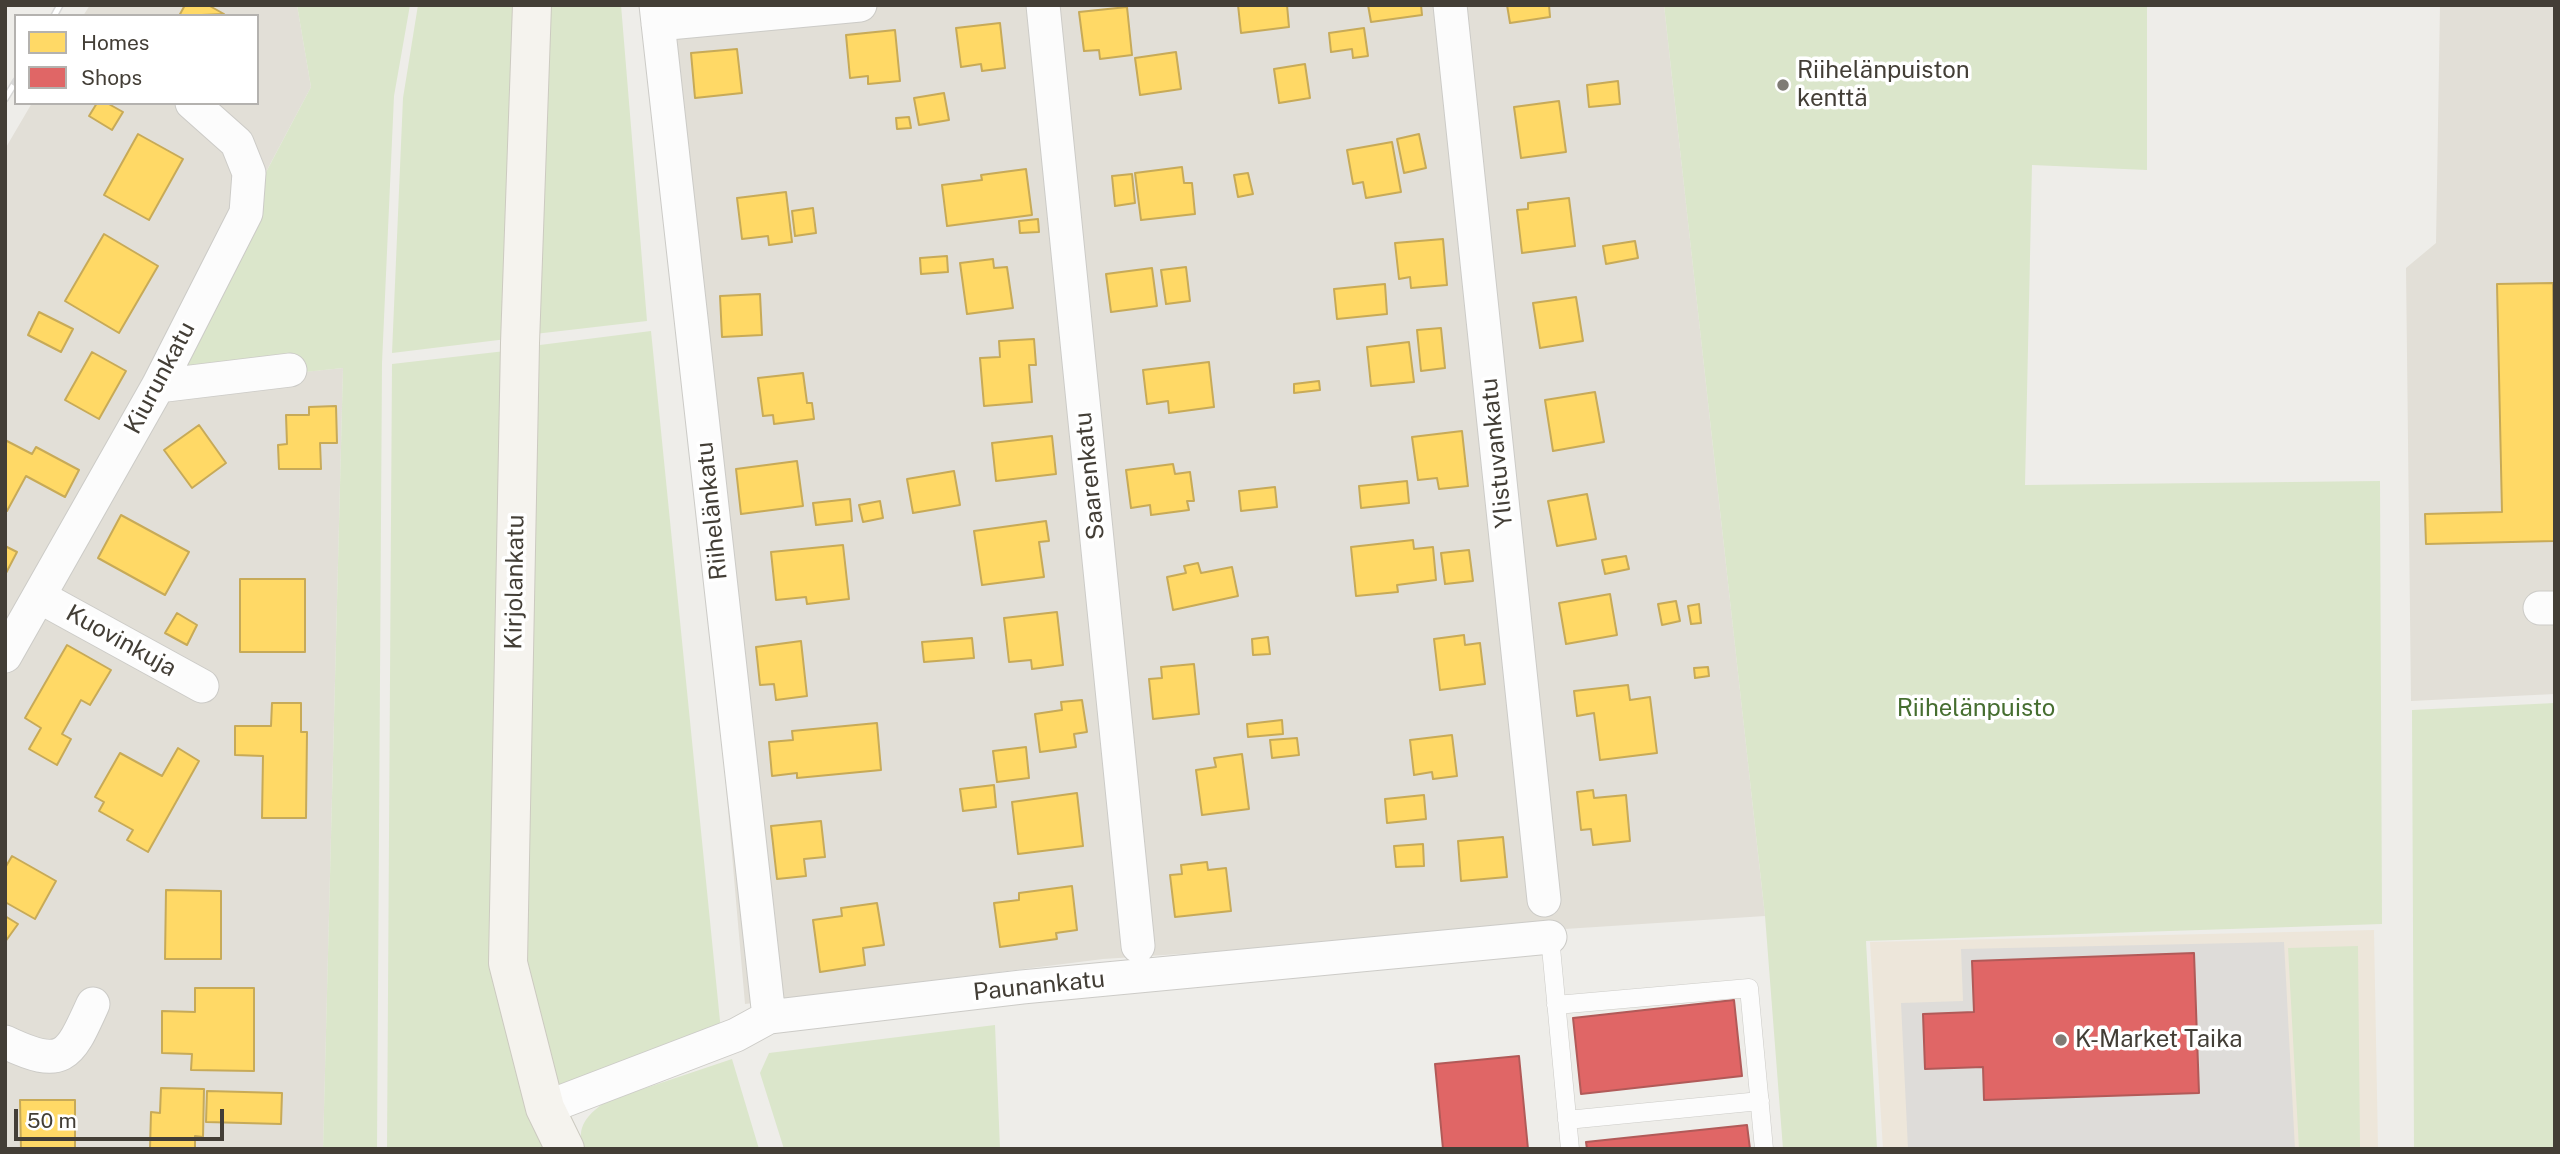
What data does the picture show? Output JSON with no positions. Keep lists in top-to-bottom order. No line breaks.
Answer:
{"streets":{"main road":["Kirjolankatu"],"street":["Kiurunkatu","Ylistuvankatu","Saarenkatu","Riihelänkatu","Kuovinkuja","Paunankatu"]},"crossings":[["Kiurunkatu","Kuovinkuja"],["Riihelänkatu","Paunankatu"],["Kirjolankatu","Paunankatu"]],"parks":["Riihelänpuisto"],"places":["Riihelänpuiston kenttä","K-Market Taika"],"legend":["Homes","Shops"],"scale_bar":"50 m"}
